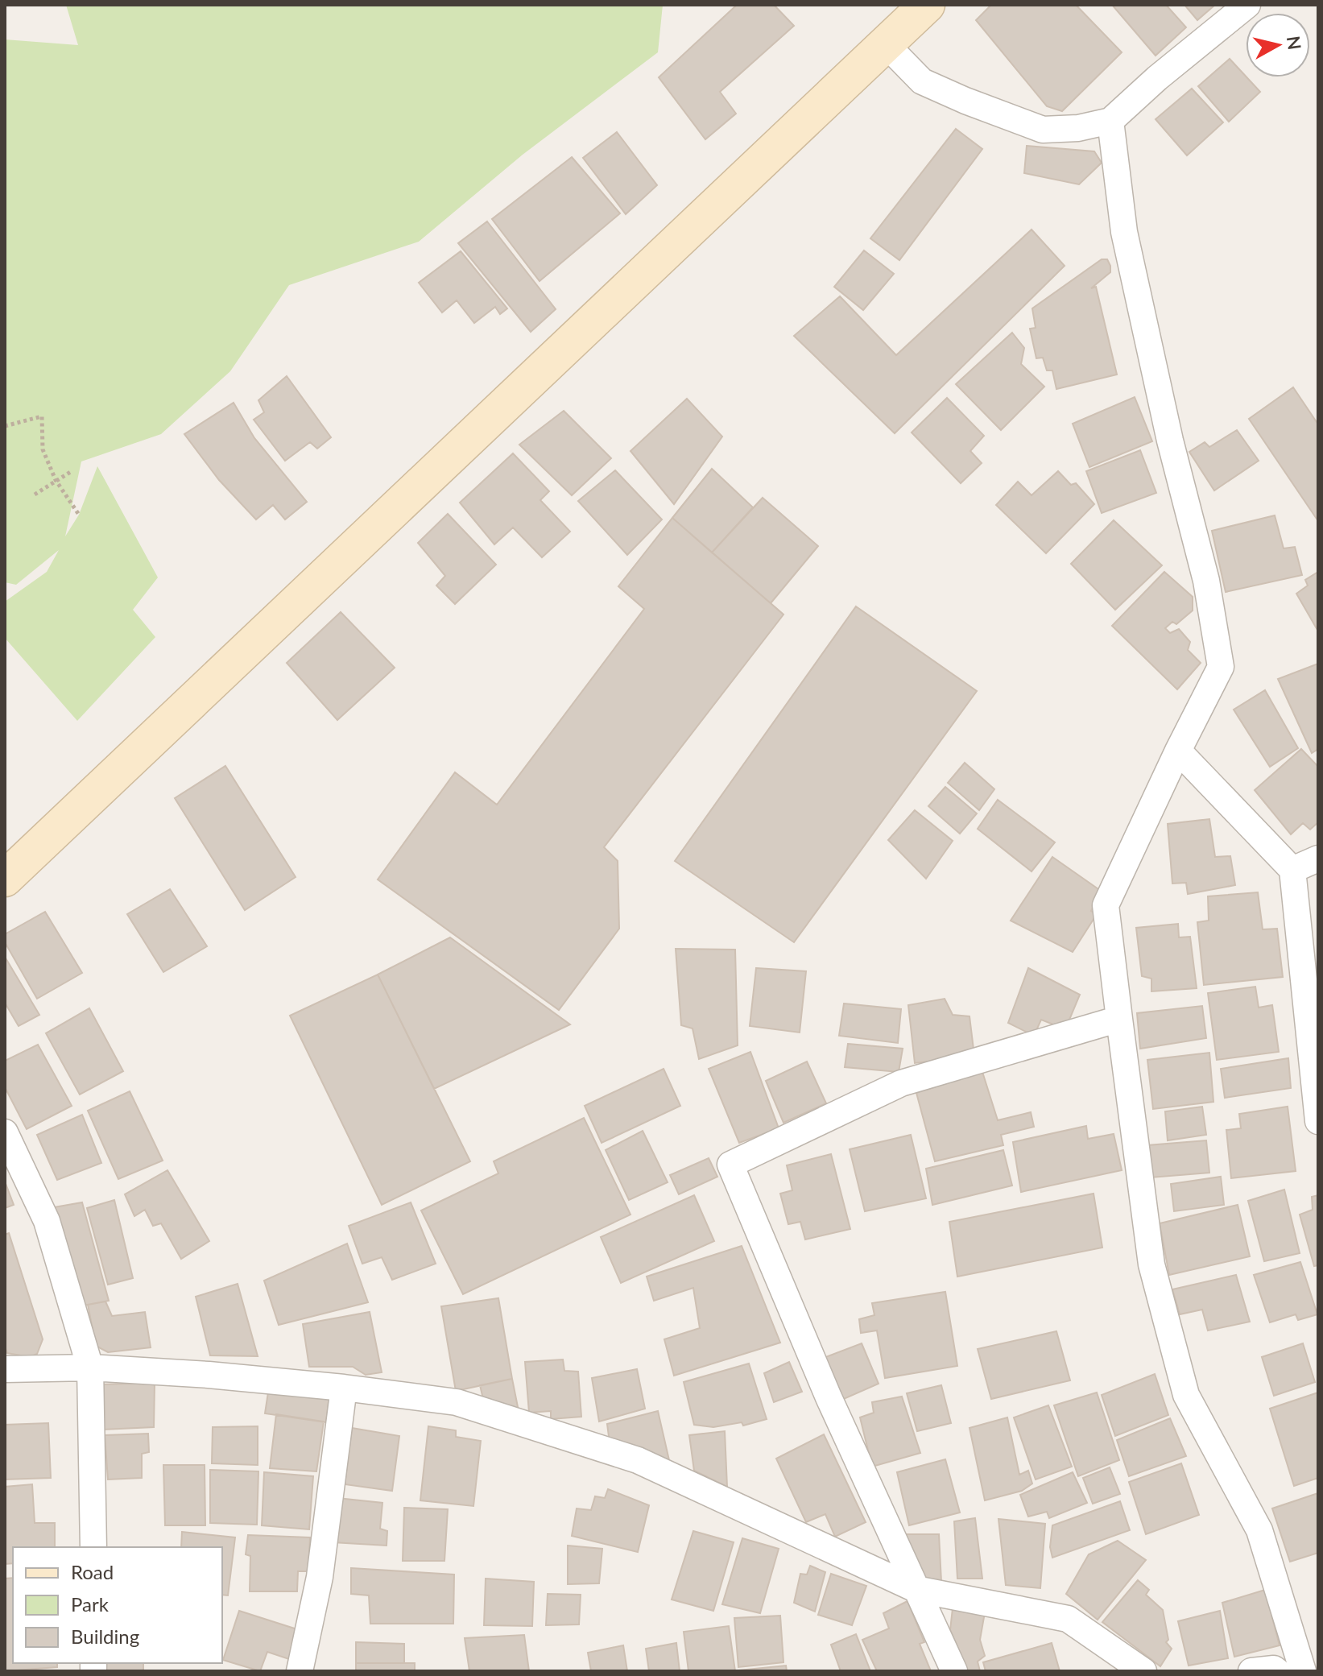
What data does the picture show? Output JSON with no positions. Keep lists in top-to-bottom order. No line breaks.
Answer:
{"legend":["Road","Park","Building"],"north":"right"}
